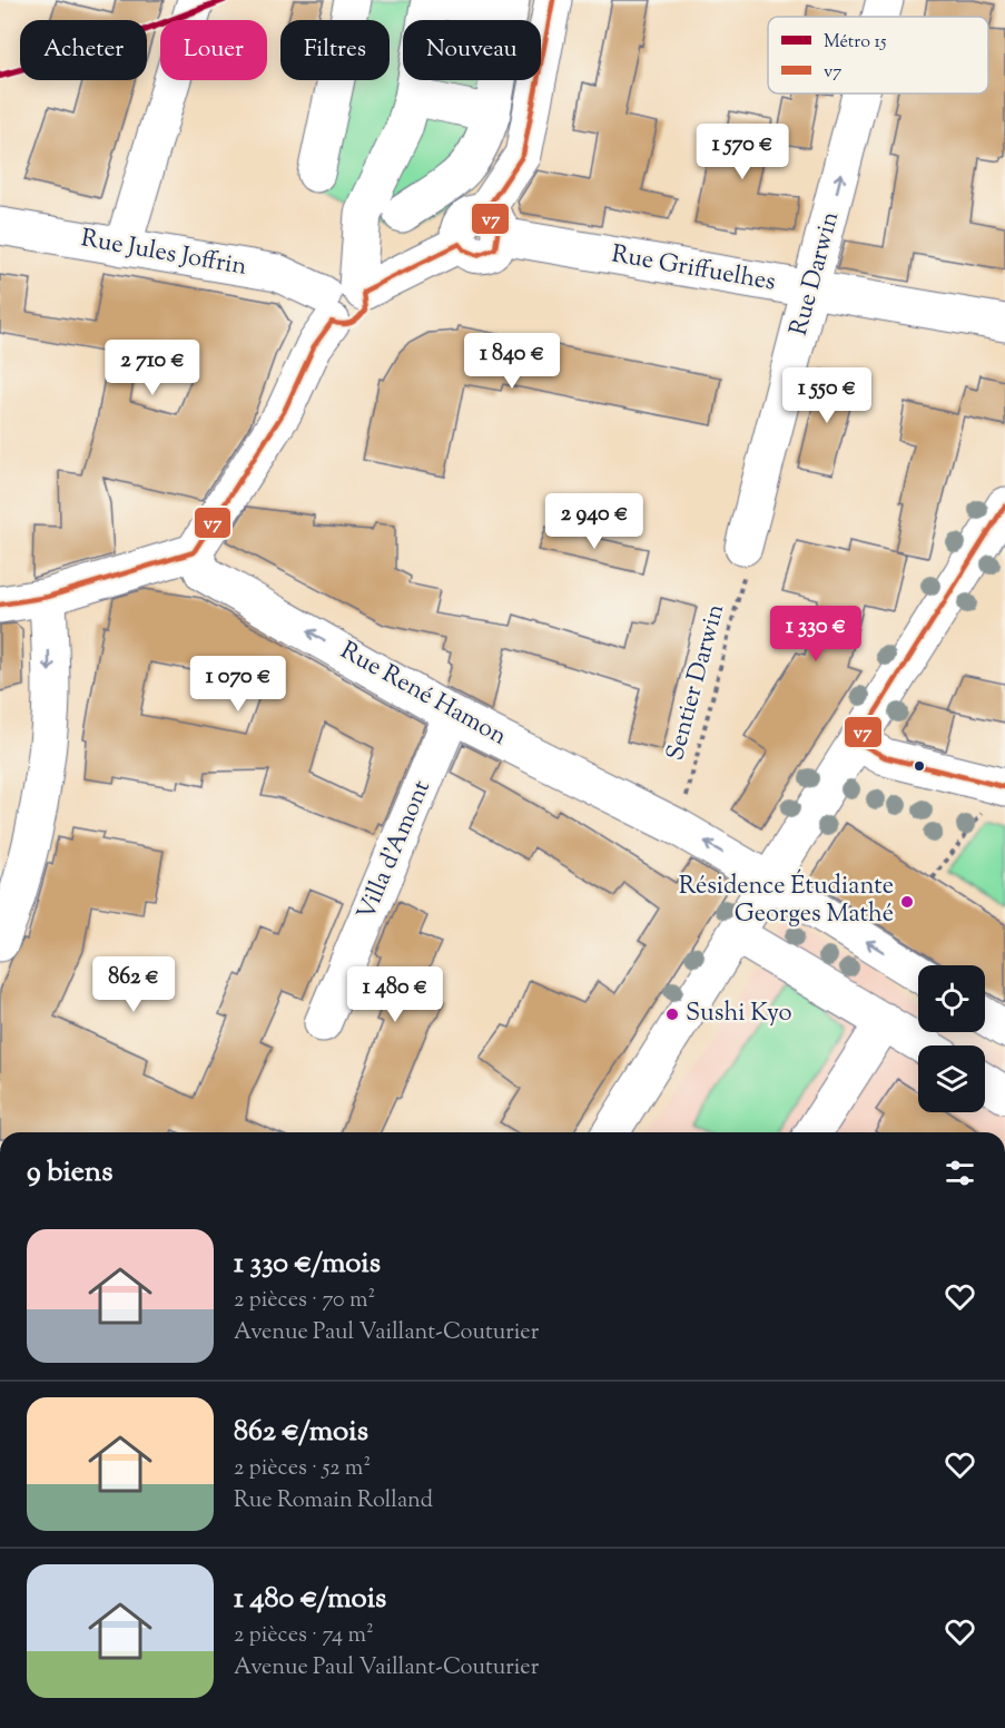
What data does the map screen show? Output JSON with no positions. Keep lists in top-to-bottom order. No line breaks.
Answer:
{"streets":{"street":["Rue Jules Joffrin","Rue Griffuelhes","Rue Darwin","Rue René Hamon","Villa d'Amont"],"path":["Sentier Darwin"]},"crossings":[["Rue Griffuelhes","Rue Darwin"],["Rue Darwin","Sentier Darwin"],["Sentier Darwin","Rue René Hamon"],["Rue René Hamon","Villa d'Amont"]],"places":["Résidence Étudiante Georges Mathé","Sushi Kyo"],"lines":["metro line 15","transit line v7"],"legend":["Métro 15","v7"],"page":{"chip":["Acheter","Louer","Filtres","Nouveau"],"price":["1 570 €","1 840 €","2 710 €","1 550 €","2 940 €","1 330 €","1 070 €","862 €","1 480 €"],"heading":"9 biens","list":[{"name":"1 330 €/mois","note":"2 pièces · 70 m² · Avenue Paul Vaillant-Couturier"},{"name":"862 €/mois","note":"2 pièces · 52 m² · Rue Romain Rolland"},{"name":"1 480 €/mois","note":"2 pièces · 74 m² · Avenue Paul Vaillant-Couturier"}]}}
